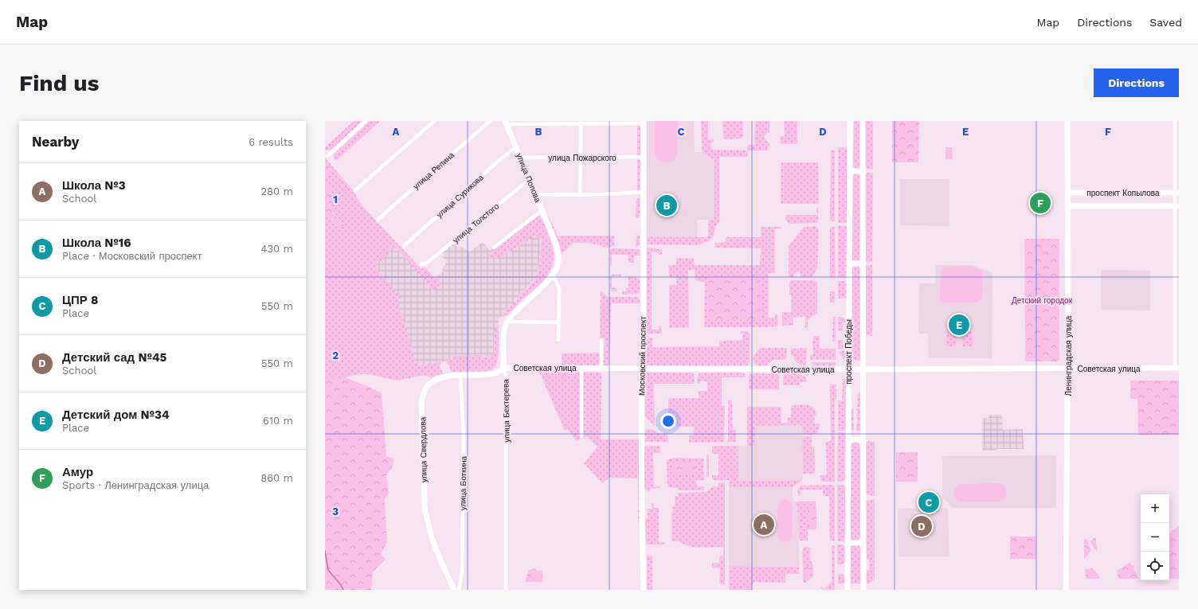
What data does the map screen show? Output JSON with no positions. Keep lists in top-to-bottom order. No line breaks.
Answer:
{"streets":{"street":["улица Пожарского","улица Репина","улица Попова","проспект Копылова","улица Сурикова","улица Толстого","проспект Победы","Московский проспект","Ленинградская улица","Советская улица","улица Бехтерева","улица Свердлова","улица Боткина"]},"crossings":[["улица Пожарского","улица Попова"],["улица Пожарского","Московский проспект"],["улица Попова","улица Сурикова"],["улица Попова","улица Толстого"],["улица Попова","улица Бехтерева"],["проспект Копылова","Ленинградская улица"],["проспект Победы","Советская улица"],["Московский проспект","Советская улица"],["Ленинградская улица","Советская улица"],["Советская улица","улица Бехтерева"],["Советская улица","улица Свердлова"],["улица Бехтерева","улица Свердлова"],["улица Свердлова","улица Боткина"]],"parks":["Детский городок"],"page":{"header":"Map","nav":["Map","Directions","Saved"],"buttons":"Directions","title":"Find us","heading":["Nearby","6 results"],"list":[{"mark":"A","name":"Школа №3","note":"School","value":"280 m"},{"mark":"B","name":"Школа №16","note":"Place · Московский проспект","value":"430 m"},{"mark":"C","name":"ЦПР 8","note":"Place","value":"550 m"},{"mark":"D","name":"Детский сад №45","note":"School","value":"550 m"},{"mark":"E","name":"Детский дом №34","note":"Place","value":"610 m"},{"mark":"F","name":"Амур","note":"Sports · Ленинградская улица","value":"860 m"}],"pins":["F","B","E","C","A","D"],"map_buttons":["+","−"]},"grid":{"columns":["A","B","C","D","E","F"],"rows":["1","2","3"]}}
